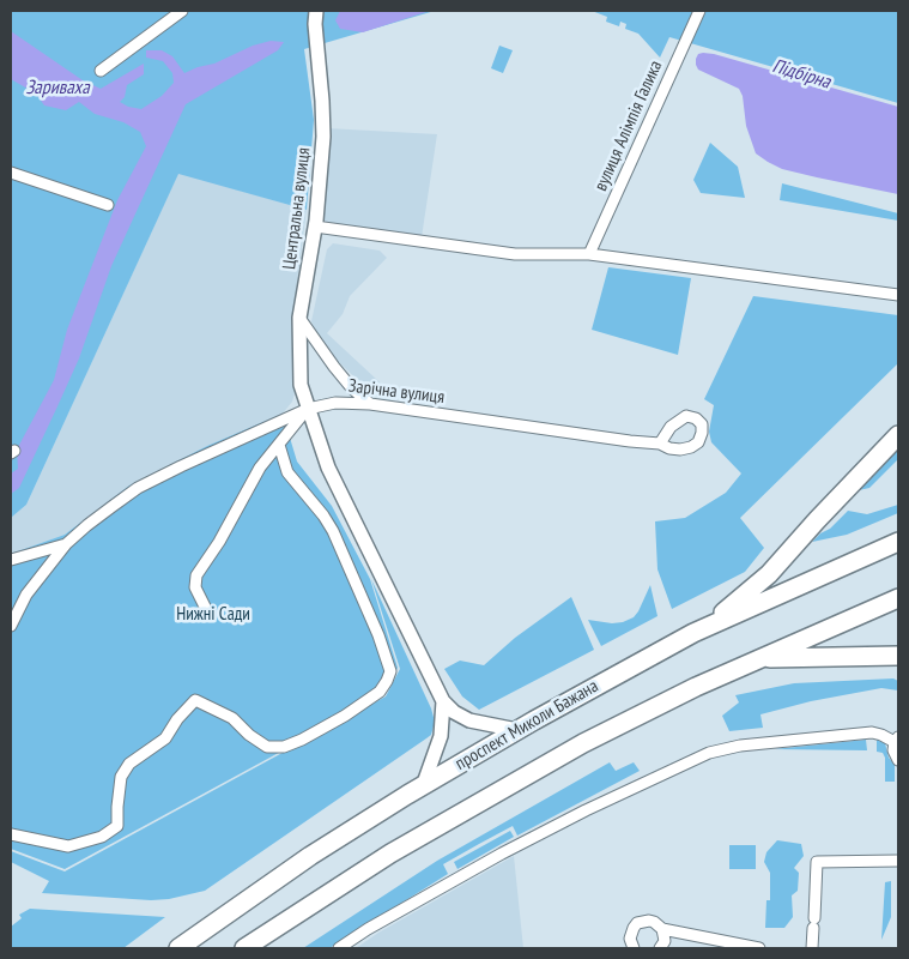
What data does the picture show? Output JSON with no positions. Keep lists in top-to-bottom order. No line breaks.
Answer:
{"streets":{"highway":["проспект Миколи Бажана"],"street":["вулиця Алімпія Галика","Центральна вулиця","Зарічна вулиця"]},"crossings":[["Центральна вулиця","Зарічна вулиця"]],"water":["Підбірна","Зариваха"],"parks":["Нижні Сади"]}
